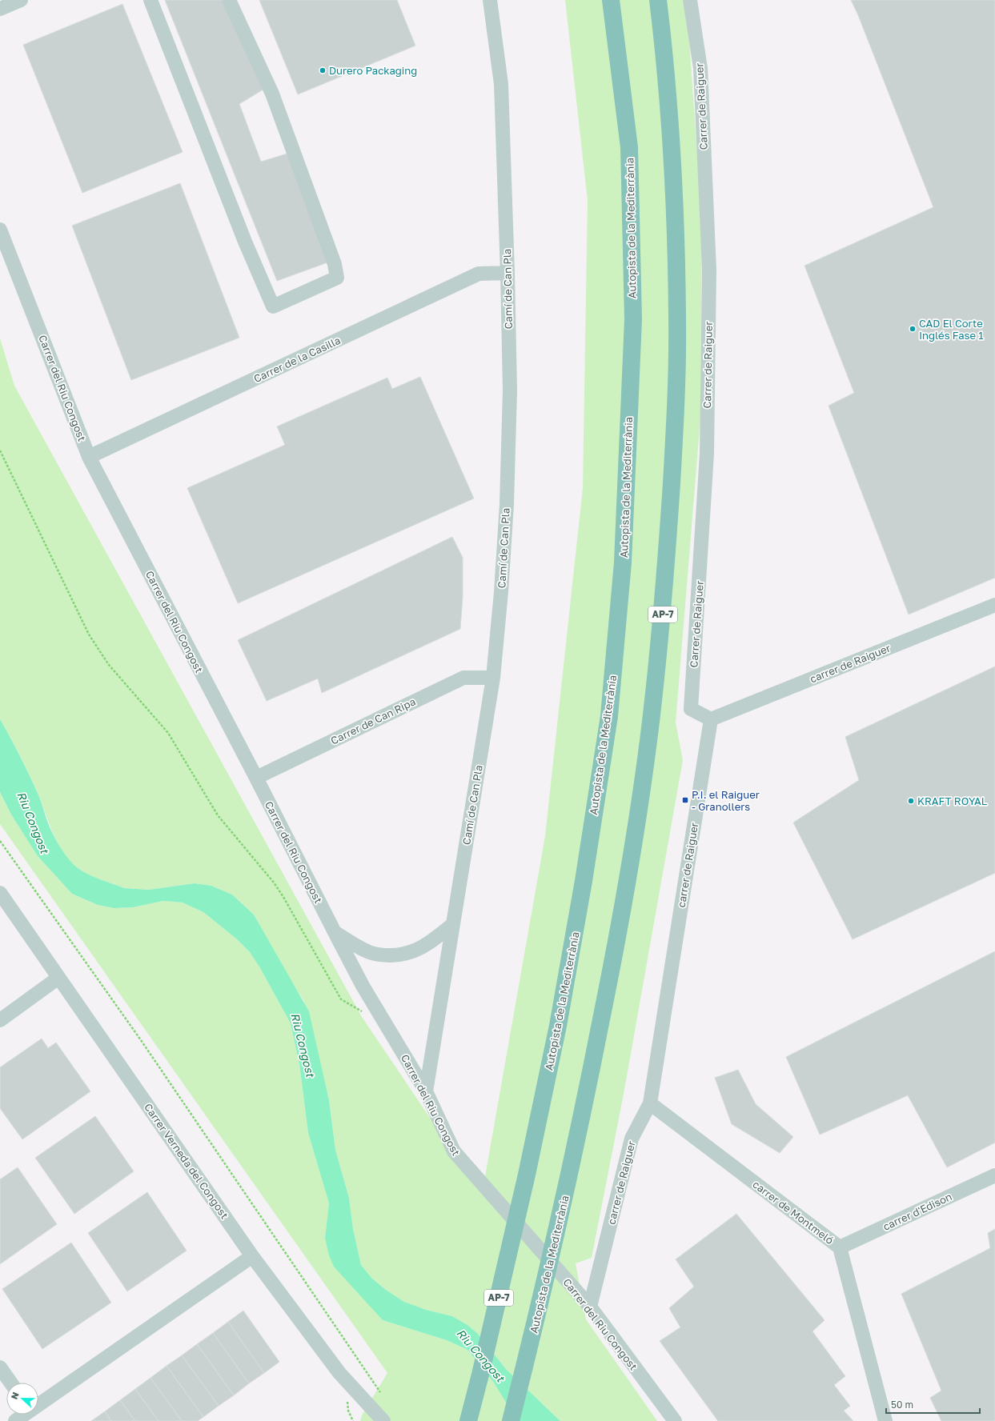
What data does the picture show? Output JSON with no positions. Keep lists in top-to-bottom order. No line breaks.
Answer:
{"streets":{"highway":["Autopista de la Mediterrània","AP-7"],"street":["Carrer de Raiguer","Camí de Can Pla","Carrer de la Casilla","Carrer del Riu Congost","carrer de Raiguer","Carrer de Can Ripa","Carrer Verneda del Congost","carrer d'Edison","carrer de Montmeló"]},"crossings":[["Carrer de Raiguer","carrer de Raiguer"],["Camí de Can Pla","Carrer de la Casilla"],["Camí de Can Pla","Carrer del Riu Congost"],["Camí de Can Pla","Carrer de Can Ripa"],["Carrer de la Casilla","Carrer del Riu Congost"],["Carrer del Riu Congost","carrer de Raiguer"],["Carrer del Riu Congost","Carrer de Can Ripa"],["carrer de Raiguer","carrer de Montmeló"],["carrer d'Edison","carrer de Montmeló"]],"water":["Riu Congost"],"places":{"other":["Durero Packaging","CAD El Corte Inglés Fase 1","KRAFT ROYAL"],"transit":["P.I. el Raiguer - Granollers"]},"scale_bar":"50 m","north":"left"}
